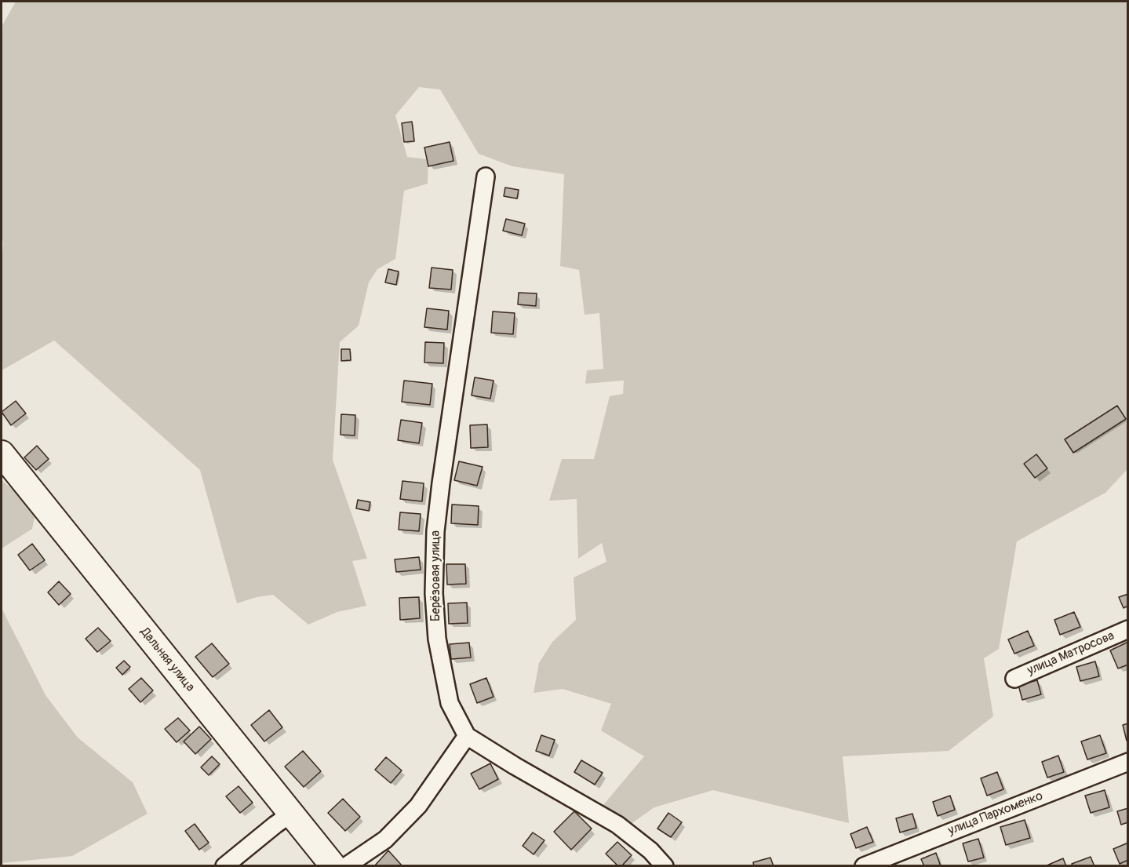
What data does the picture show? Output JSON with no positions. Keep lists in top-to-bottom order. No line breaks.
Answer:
{"streets":{"main road":["Дальняя улица"],"street":["Берёзовая улица","улица Матросова","улица Пархоменко"]}}
